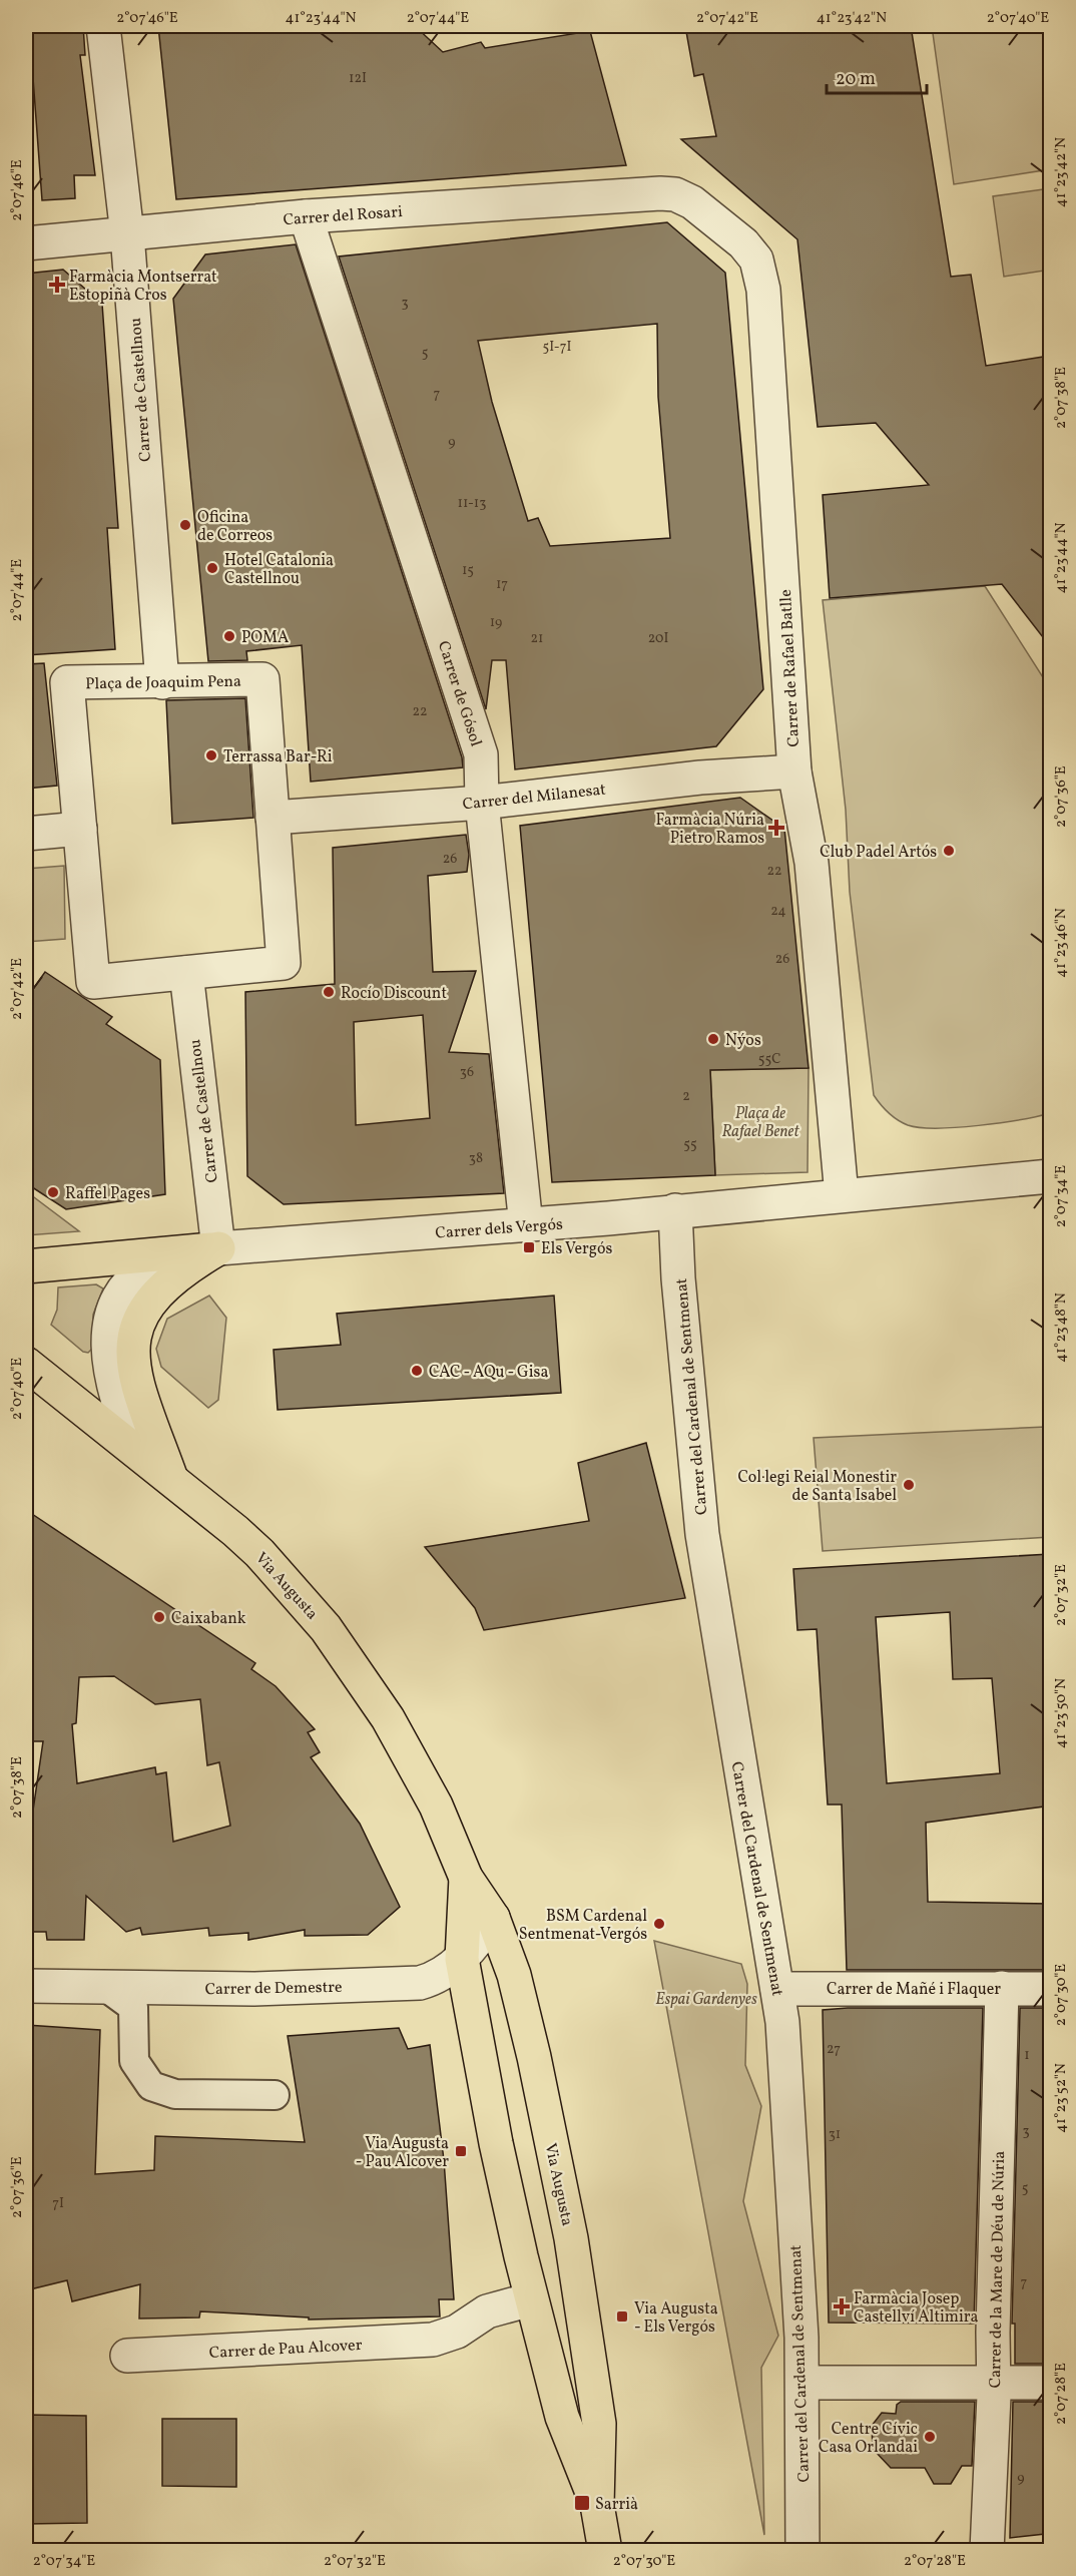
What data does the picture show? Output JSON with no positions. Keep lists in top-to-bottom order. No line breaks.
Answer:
{"streets":{"main road":["Via Augusta"],"street":["Carrer del Rosari","Carrer de Castellnou","Carrer de Rafael Batlle","Plaça de Joaquim Pena","Carrer de Gósol","Carrer del Milanesat","Carrer dels Vergós","Carrer del Cardenal de Sentmenat","Carrer de Demestre","Carrer de Mañé i Flaquer","Carrer de la Mare de Déu de Núria","Carrer de Pau Alcover"]},"crossings":[["Carrer del Rosari","Carrer de Castellnou"],["Carrer del Rosari","Carrer de Rafael Batlle"],["Carrer del Rosari","Carrer de Gósol"],["Carrer de Castellnou","Plaça de Joaquim Pena"],["Carrer de Castellnou","Carrer dels Vergós"],["Carrer de Rafael Batlle","Carrer del Milanesat"],["Carrer de Rafael Batlle","Carrer dels Vergós"],["Plaça de Joaquim Pena","Carrer del Milanesat"],["Carrer de Gósol","Carrer del Milanesat"],["Carrer de Gósol","Carrer dels Vergós"],["Carrer dels Vergós","Carrer del Cardenal de Sentmenat"],["Carrer dels Vergós","Via Augusta"],["Carrer del Cardenal de Sentmenat","Carrer de Mañé i Flaquer"],["Via Augusta","Carrer de Demestre"],["Via Augusta","Carrer de Pau Alcover"],["Carrer de Mañé i Flaquer","Carrer de la Mare de Déu de Núria"]],"parks":["Plaça de Rafael Benet","Espai Gardenyes"],"places":{"health":["Farmàcia Montserrat Estopiñà Cros","Farmàcia Núria Pietro Ramos","Farmàcia Josep Castellví Altimira"],"other":["Oficina de Correos","Hotel Catalonia Castellnou","POMA","Terrassa Bar-Ri","Club Padel Artós","Rocío Discount","Nýos","Raffel Pages","CAC - AQu - Gisa","Col·legi Reial Monestir de Santa Isabel","Caixabank","BSM Cardenal Sentmenat-Vergós","Centre Cívic Casa Orlandai"],"transit":["Els Vergós","Via Augusta - Pau Alcover","Via Augusta - Els Vergós","Sarrià"]},"house_numbers":["12I","3","5I-7I","5","7","9","11-13","15","17","19","21","20I","22","26","22","24","26","55C","36","2","55","38","27","1","3","31","5","7I","7","9"],"scale_bar":"20 m","coordinates":["2°07'46\"E","41°23'44\"N","2°07'44\"E","2°07'42\"E","41°23'42\"N","2°07'40\"E","2°07'38\"E","2°07'36\"E","41°23'46\"N","2°07'34\"E","41°23'48\"N","2°07'32\"E","41°23'50\"N","2°07'30\"E","41°23'52\"N","2°07'28\"E"]}
